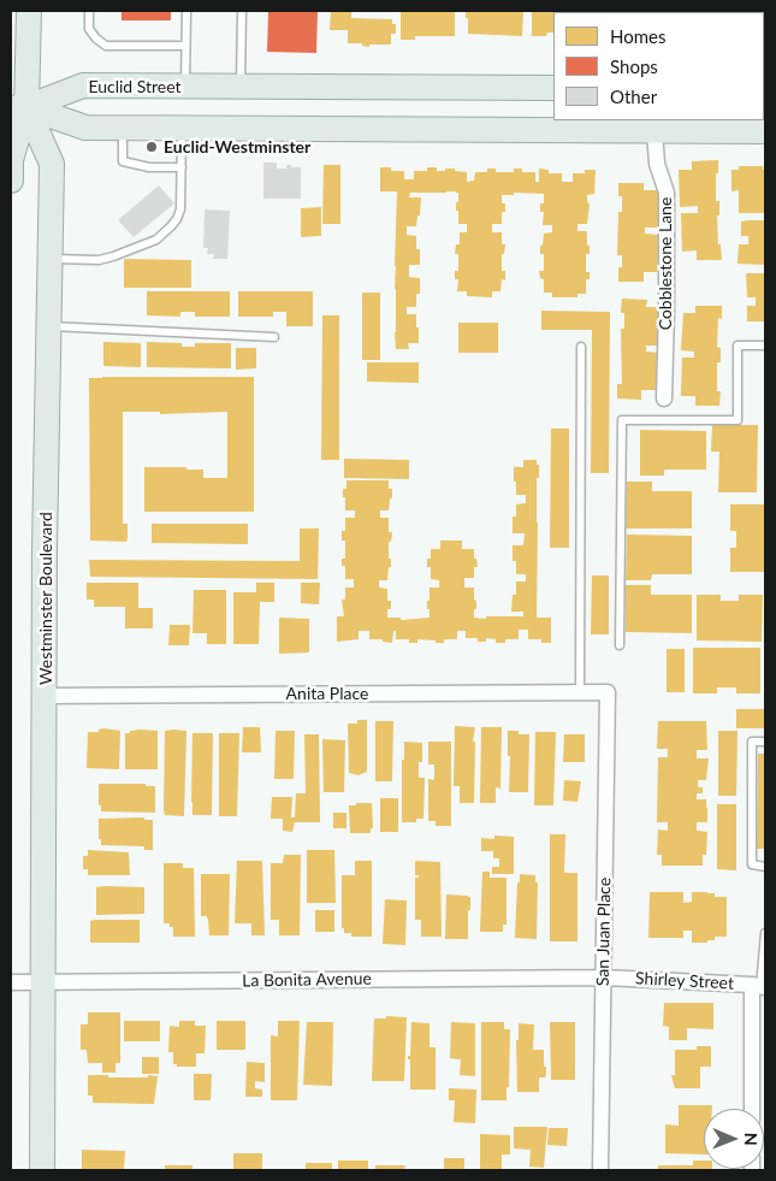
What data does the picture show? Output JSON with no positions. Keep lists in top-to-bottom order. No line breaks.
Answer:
{"streets":{"main road":["Euclid Street","Westminster Boulevard"],"street":["Cobblestone Lane","Anita Place","San Juan Place","La Bonita Avenue","Shirley Street"]},"crossings":[["Euclid Street","Westminster Boulevard"],["Westminster Boulevard","Anita Place"],["Westminster Boulevard","La Bonita Avenue"],["Anita Place","San Juan Place"],["San Juan Place","La Bonita Avenue"],["San Juan Place","Shirley Street"],["La Bonita Avenue","Shirley Street"]],"places":["Euclid-Westminster"],"legend":["Homes","Shops","Other"],"north":"right"}
